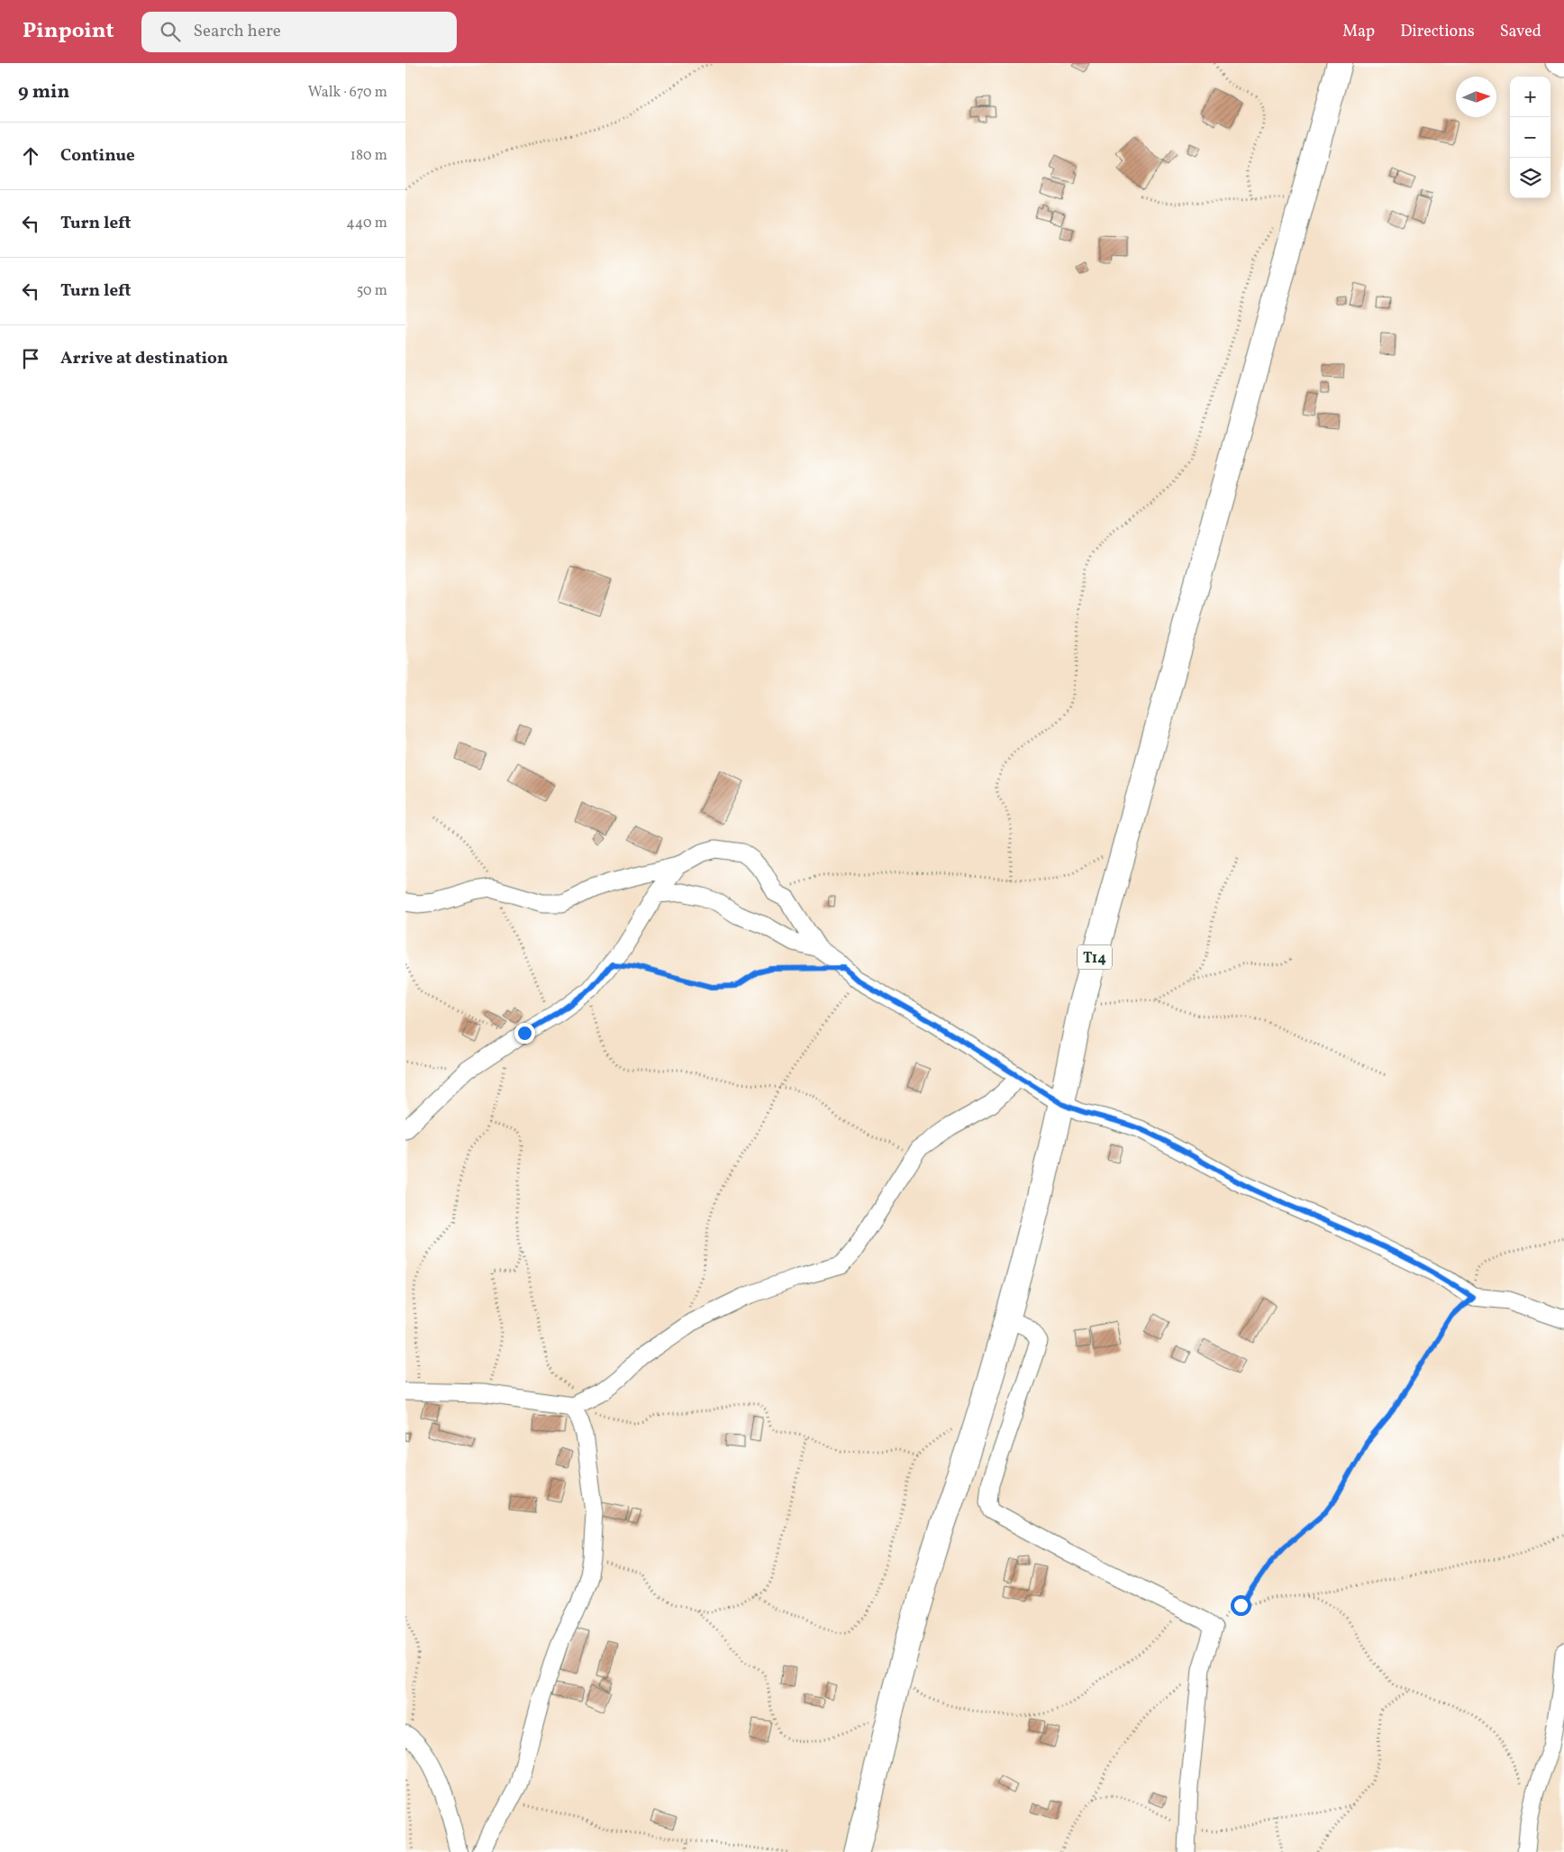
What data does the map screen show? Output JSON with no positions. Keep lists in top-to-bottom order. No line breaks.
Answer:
{"streets":{"highway":["T14"]},"north":"right","page":{"header":"Pinpoint","search":"Search here","nav":["Map","Directions","Saved"],"heading":["9 min","Walk · 670 m"],"map_buttons":["+","−"],"list":[["Continue","180 m"],["Turn left","440 m"],["Turn left","50 m"],"Arrive at destination"]}}
